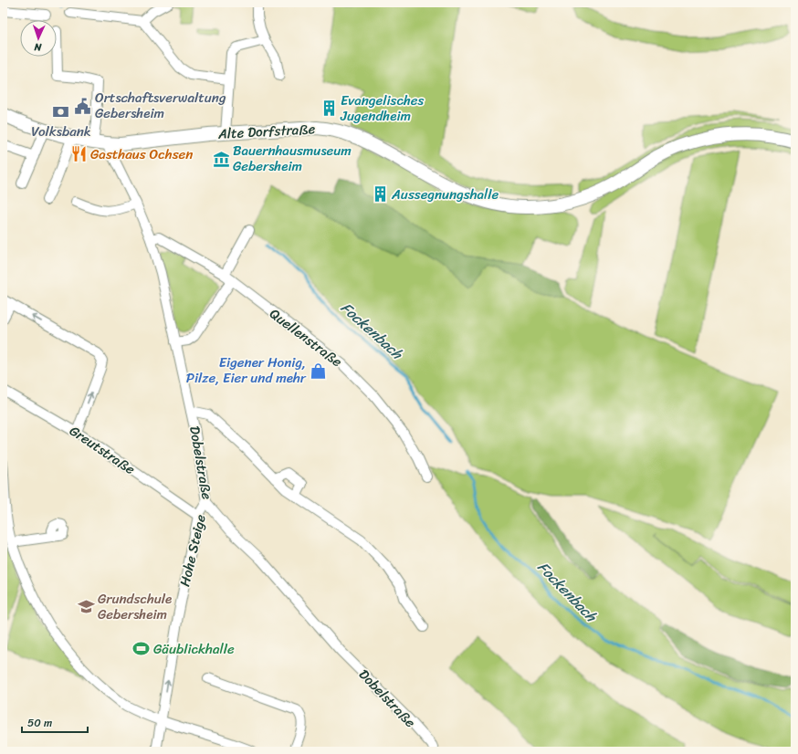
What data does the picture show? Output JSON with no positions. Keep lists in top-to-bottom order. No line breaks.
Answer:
{"streets":{"street":["Alte Dorfstraße","Quellenstraße","Greutstraße","Dobelstraße","Hohe Steige"]},"crossings":[["Alte Dorfstraße","Dobelstraße"],["Quellenstraße","Dobelstraße"],["Greutstraße","Hohe Steige"],["Dobelstraße","Hohe Steige"]],"one_way":["Hohe Steige"],"water":["Fockenbach"],"places":{"public building":["Ortschaftsverwaltung Gebersheim"],"building":["Evangelisches Jugendheim","Aussegnungshalle"],"bank":["Volksbank"],"restaurant":["Gasthaus Ochsen"],"museum":["Bauernhausmuseum Gebersheim"],"shop":["Eigener Honig, Pilze, Eier und mehr"],"school or university":["Grundschule Gebersheim"],"sports":["Gäublickhalle"]},"scale_bar":"50 m","north":"bottom"}
